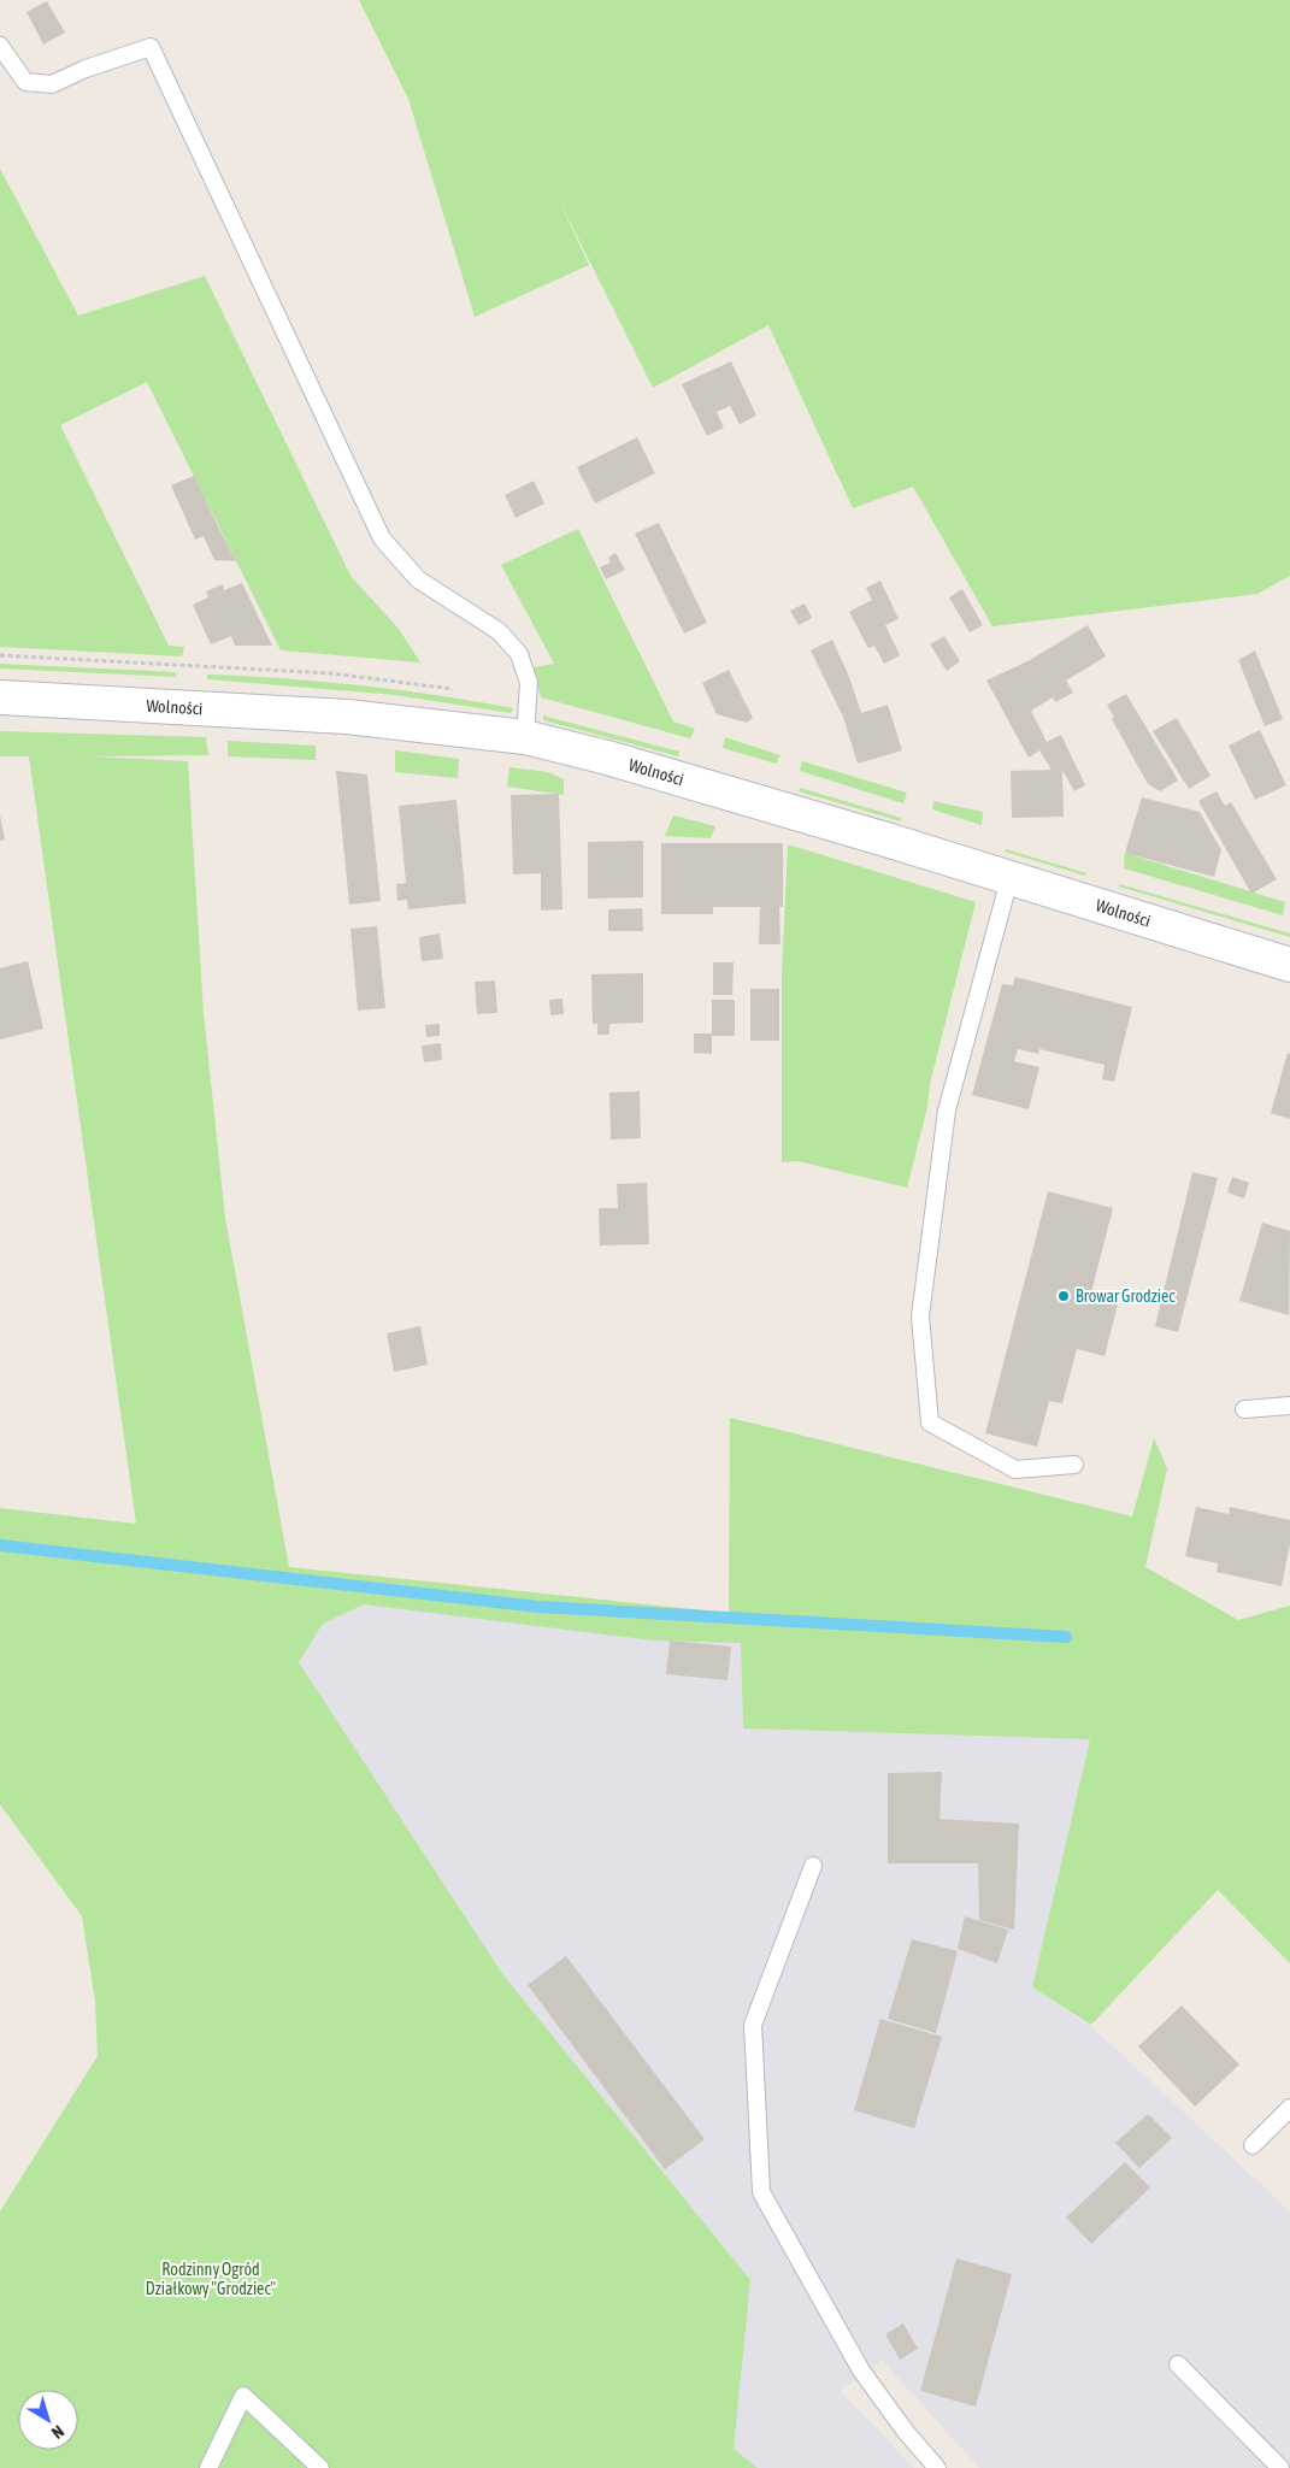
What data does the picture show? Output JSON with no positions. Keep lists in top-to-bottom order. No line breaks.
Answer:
{"streets":{"street":["Wolności"]},"parks":["Rodzinny Ogród Działkowy \"Grodziec\""],"places":["Browar Grodziec"],"north":"bottom right"}
